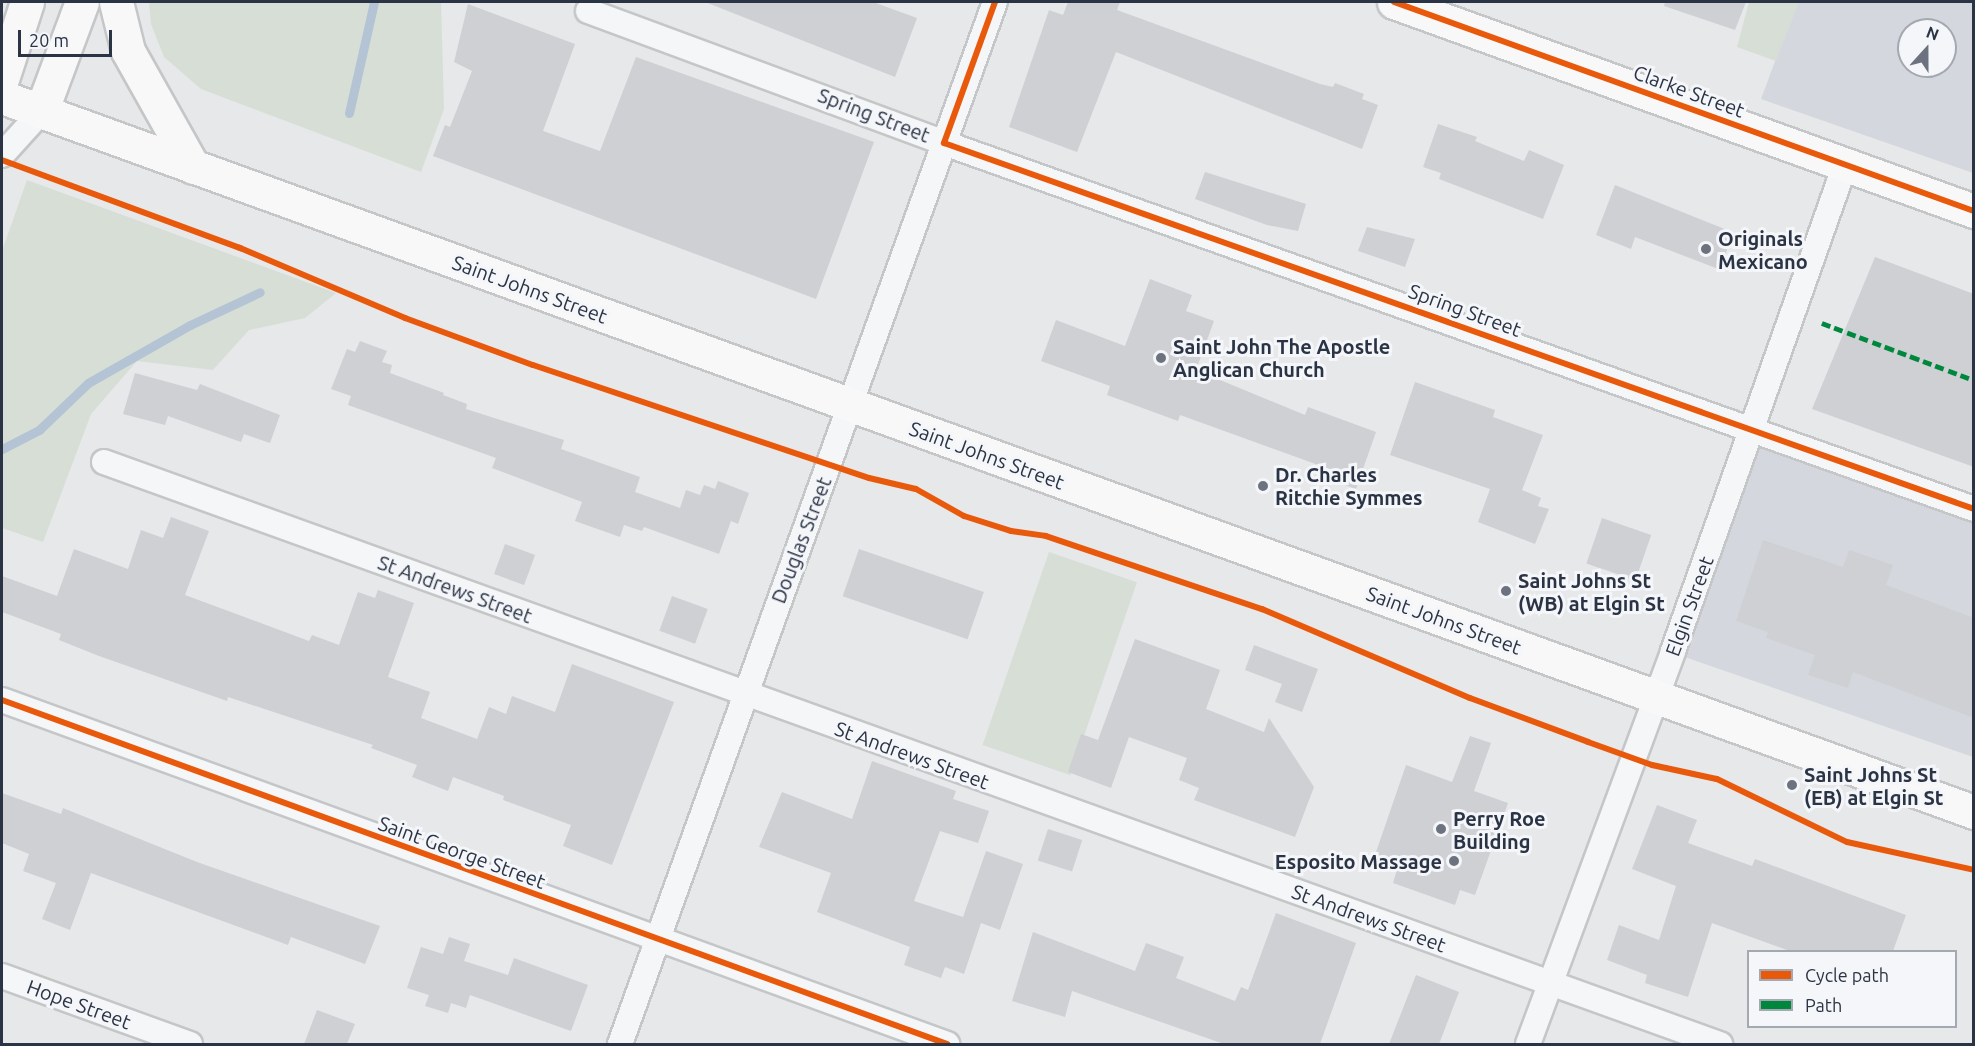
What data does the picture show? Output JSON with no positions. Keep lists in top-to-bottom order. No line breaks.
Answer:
{"streets":{"main road":["Clarke Street","Saint Johns Street"],"street":["Spring Street","Douglas Street","St Andrews Street","Elgin Street","Saint George Street","Hope Street"]},"crossings":[["Clarke Street","Elgin Street"],["Spring Street","Douglas Street"],["Spring Street","Elgin Street"],["Saint Johns Street","Douglas Street"],["Saint Johns Street","Elgin Street"],["Douglas Street","St Andrews Street"],["Douglas Street","Saint George Street"],["St Andrews Street","Elgin Street"]],"places":["Originals Mexicano","Saint John The Apostle Anglican Church","Dr. Charles Ritchie Symmes","Saint Johns St (WB) at Elgin St","Saint Johns St (EB) at Elgin St","Perry Roe Building","Esposito Massage"],"legend":["Cycle path","Path"],"scale_bar":"20 m","north":"top"}
